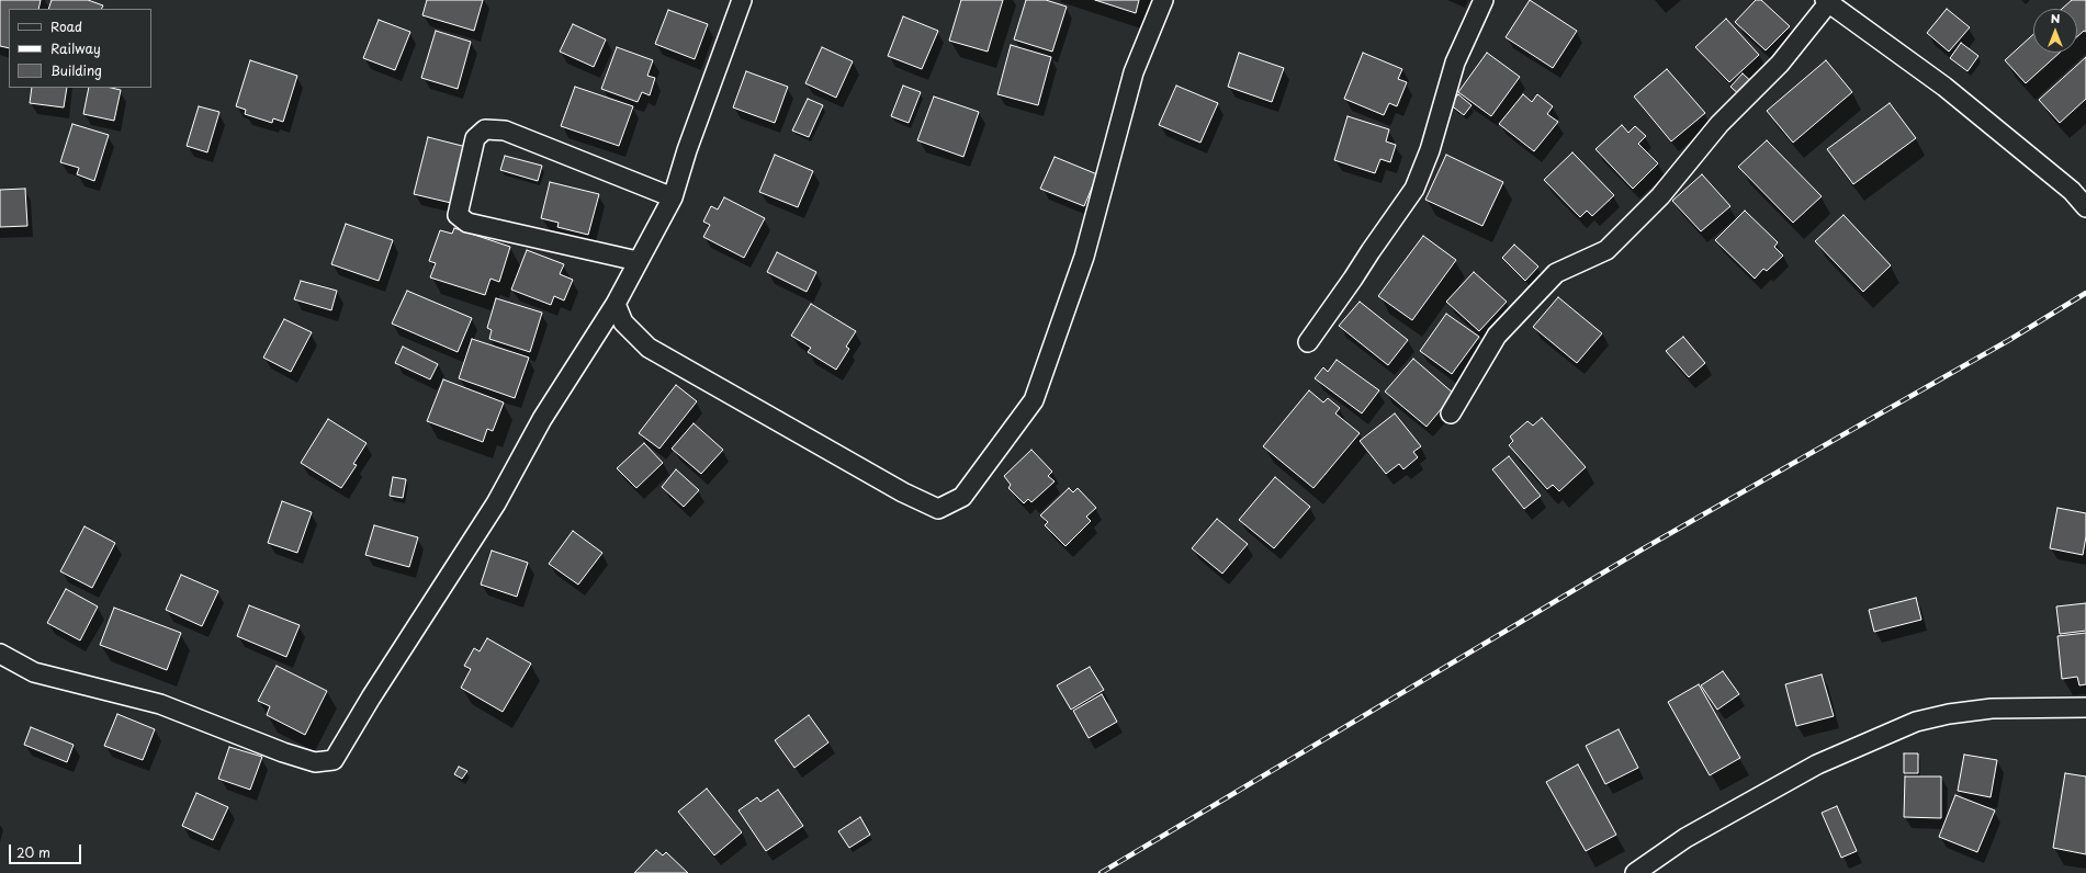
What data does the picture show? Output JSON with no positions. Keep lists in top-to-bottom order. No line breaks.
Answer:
{"legend":["Road","Railway","Building"],"scale_bar":"20 m","north":"top"}
